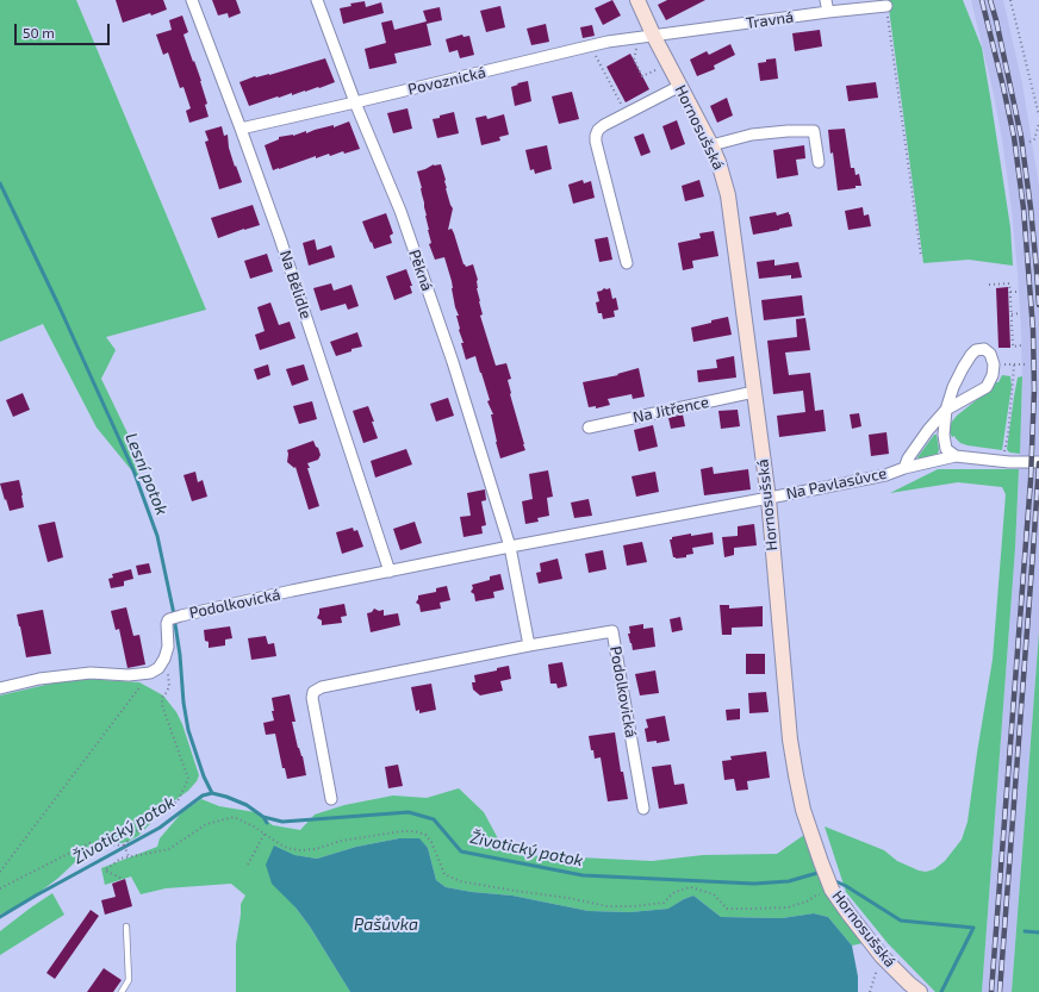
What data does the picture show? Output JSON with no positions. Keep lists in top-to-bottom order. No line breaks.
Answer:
{"streets":{"street":["Travná","Povoznická","Hornosušská","Pěkná","Na Bělidle","Na Jitřence","Na Pavlasůvce","Podolkovická"]},"crossings":[["Travná","Povoznická"],["Travná","Hornosušská"],["Povoznická","Hornosušská"],["Povoznická","Pěkná"],["Povoznická","Na Bělidle"],["Hornosušská","Na Jitřence"],["Hornosušská","Na Pavlasůvce"],["Hornosušská","Podolkovická"],["Pěkná","Podolkovická"],["Na Bělidle","Podolkovická"],["Na Pavlasůvce","Podolkovická"]],"water":["Lesní potok","Životický potok","Pašůvka"],"scale_bar":"50 m"}
